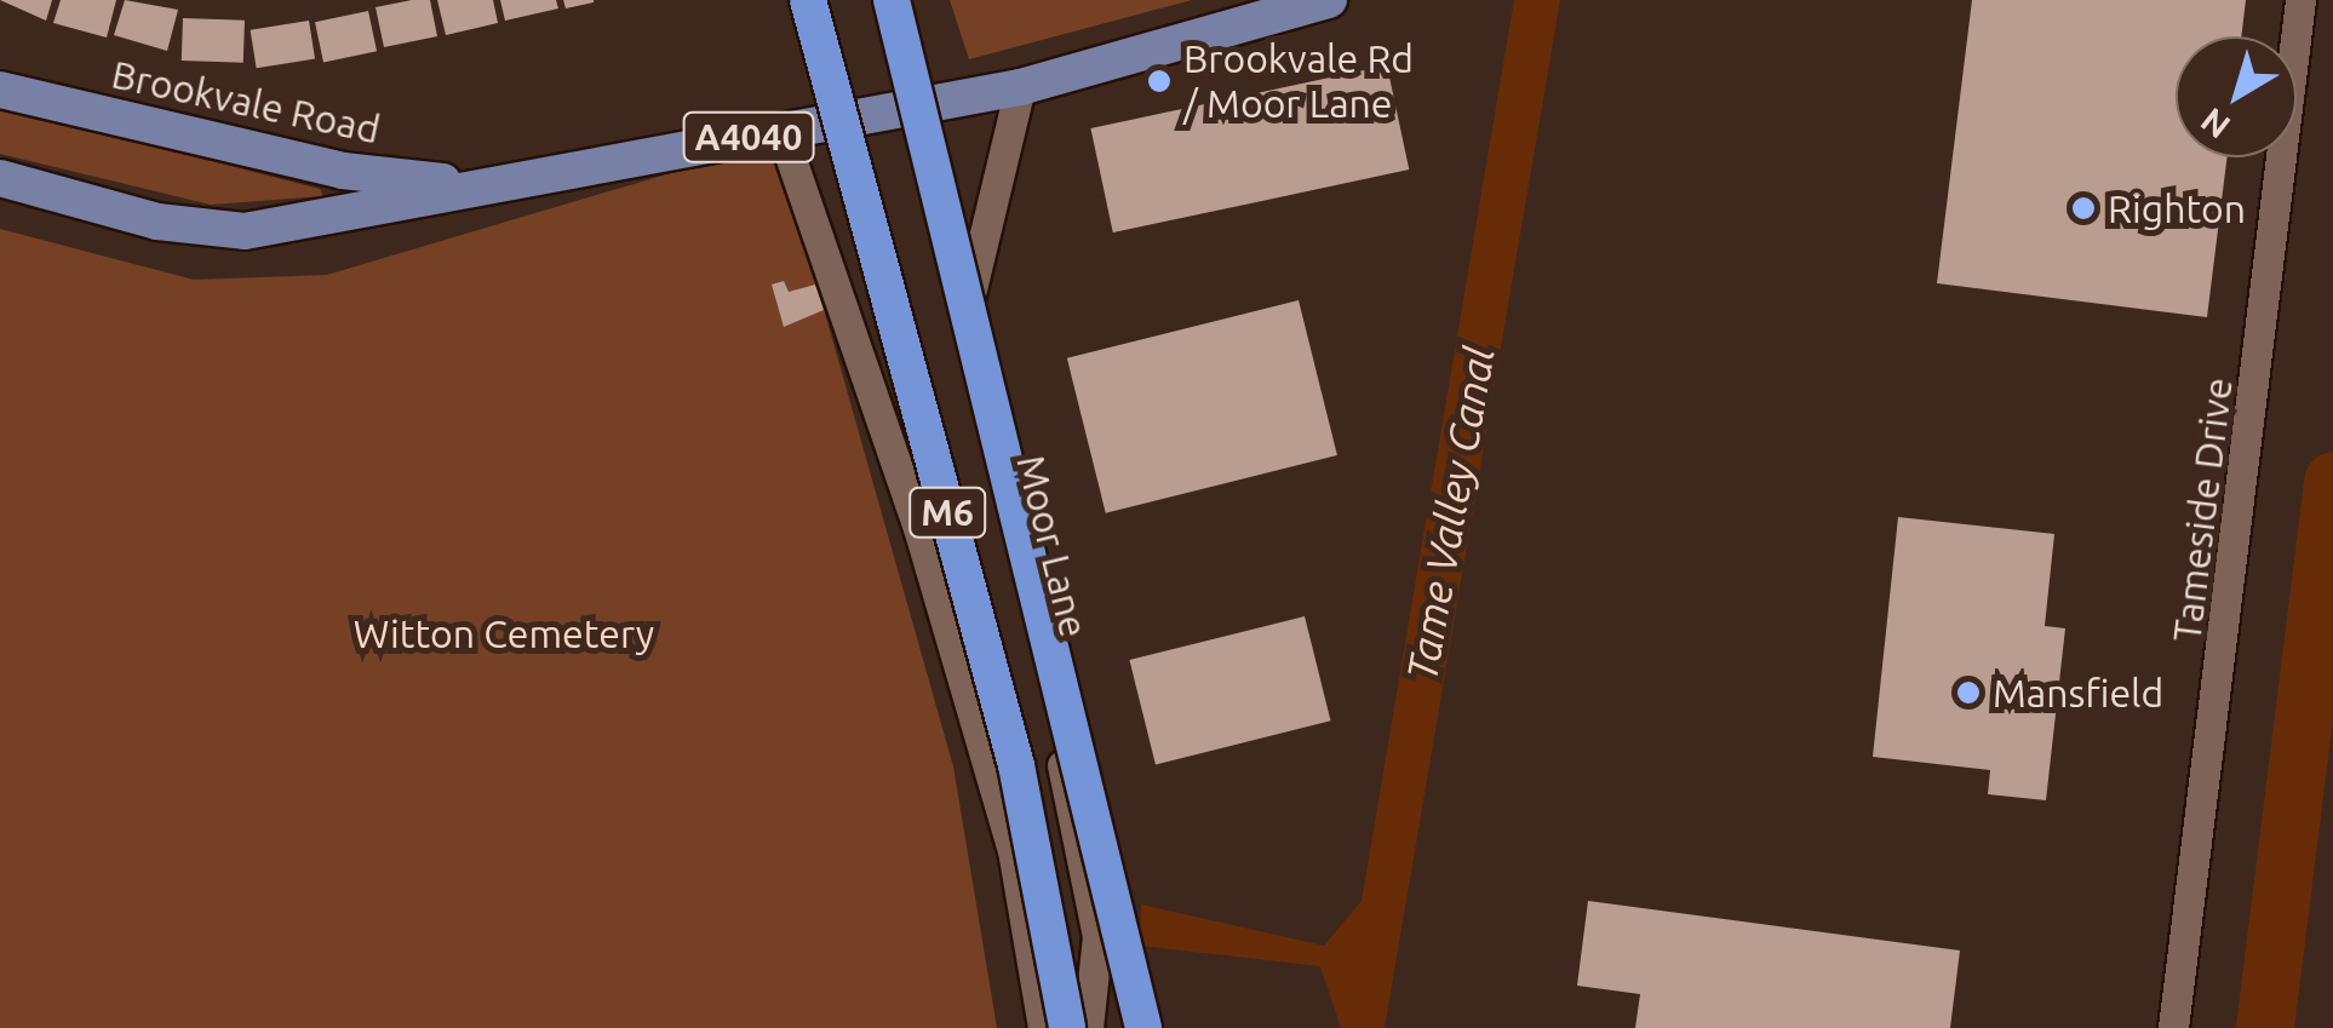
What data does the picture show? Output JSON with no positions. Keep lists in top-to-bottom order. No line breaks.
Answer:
{"streets":{"highway":["M6"],"main road":["Brookvale Road","A4040"],"street":["Tameside Drive","Moor Lane"]},"crossings":[["Brookvale Road","Moor Lane"]],"water":["Tame Valley Canal"],"parks":["Witton Cemetery"],"places":["Brookvale Rd / Moor Lane","Righton","Mansfield"],"north":"bottom left"}
